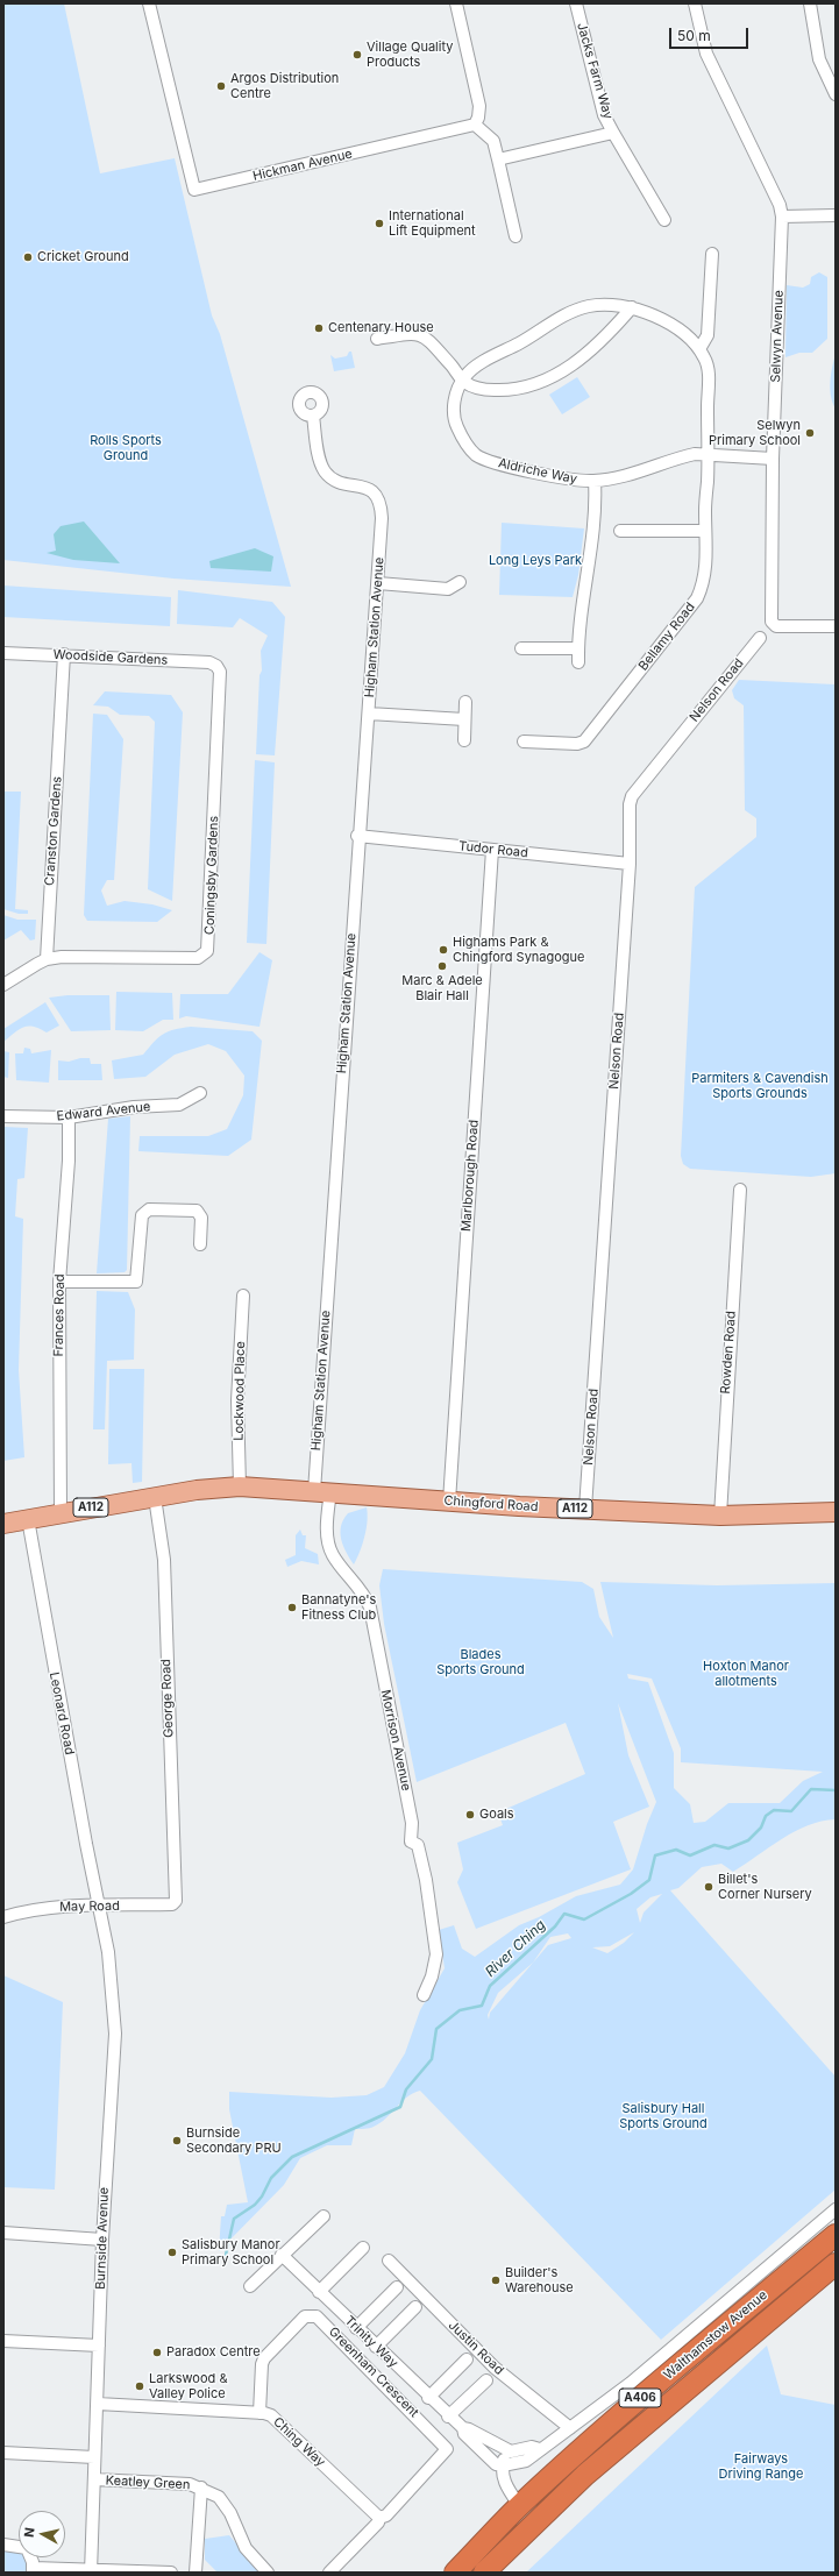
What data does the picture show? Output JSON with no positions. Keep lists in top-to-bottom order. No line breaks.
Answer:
{"streets":{"highway":["Walthamstow Avenue","A406"],"main road":["Chingford Road","A112"],"street":["Jacks Farm Way","Hickman Avenue","Selwyn Avenue","Aldriche Way","Higham Station Avenue","Bellamy Road","Woodside Gardens","Nelson Road","Cranston Gardens","Tudor Road","Coningsby Gardens","Edward Avenue","Marlborough Road","Frances Road","Rowden Road","Lockwood Place","George Road","Leonard Road","Morrison Avenue","May Road","Burnside Avenue","Trinity Way","Justin Road","Greenham Crescent","Ching Way","Keatley Green"]},"crossings":[["Selwyn Avenue","Aldriche Way"],["Aldriche Way","Bellamy Road"],["Higham Station Avenue","Tudor Road"],["Higham Station Avenue","Chingford Road"],["Higham Station Avenue","A112"],["Higham Station Avenue","Morrison Avenue"],["Woodside Gardens","Cranston Gardens"],["Woodside Gardens","Coningsby Gardens"],["Nelson Road","Tudor Road"],["Nelson Road","Chingford Road"],["Cranston Gardens","Coningsby Gardens"],["Tudor Road","Marlborough Road"],["Edward Avenue","Frances Road"],["Marlborough Road","Chingford Road"],["Frances Road","A112"],["Rowden Road","Chingford Road"],["Lockwood Place","A112"],["Chingford Road","A112"],["Chingford Road","Morrison Avenue"],["A112","George Road"],["A112","Leonard Road"],["A112","Morrison Avenue"],["George Road","May Road"],["Leonard Road","May Road"],["Leonard Road","Burnside Avenue"],["May Road","Burnside Avenue"],["Burnside Avenue","Ching Way"],["Burnside Avenue","Keatley Green"],["Walthamstow Avenue","Justin Road"],["Greenham Crescent","Ching Way"]],"water":["River Ching"],"parks":["Rolls Sports Ground","Long Leys Park","Parmiters & Cavendish Sports Grounds","Blades Sports Ground","Hoxton Manor allotments","Salisbury Hall Sports Ground","Fairways Driving Range"],"places":["Village Quality Products","Argos Distribution Centre","International Lift Equipment","Cricket Ground","Centenary House","Selwyn Primary School","Highams Park & Chingford Synagogue","Marc & Adele Blair Hall","Bannatyne's Fitness Club","Goals","Billet's Corner Nursery","Burnside Secondary PRU","Salisbury Manor Primary School","Builder's Warehouse","Paradox Centre","Larkswood & Valley Police"],"scale_bar":"50 m","north":"left"}
